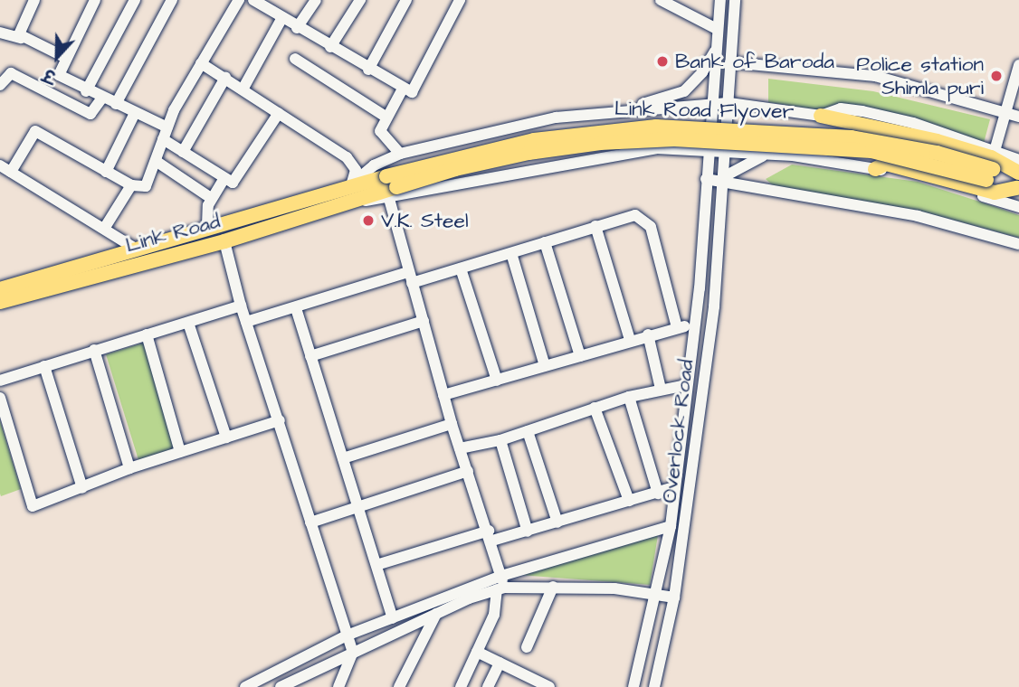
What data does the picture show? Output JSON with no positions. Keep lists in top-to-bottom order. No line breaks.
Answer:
{"streets":{"main road":["Link Road Flyover","Link Road"],"street":["Overlock Road"]},"crossings":[["Link Road Flyover","Link Road"]],"places":["Bank of Baroda","Police station Shimla puri","V.K. Steel"],"north":"bottom"}
